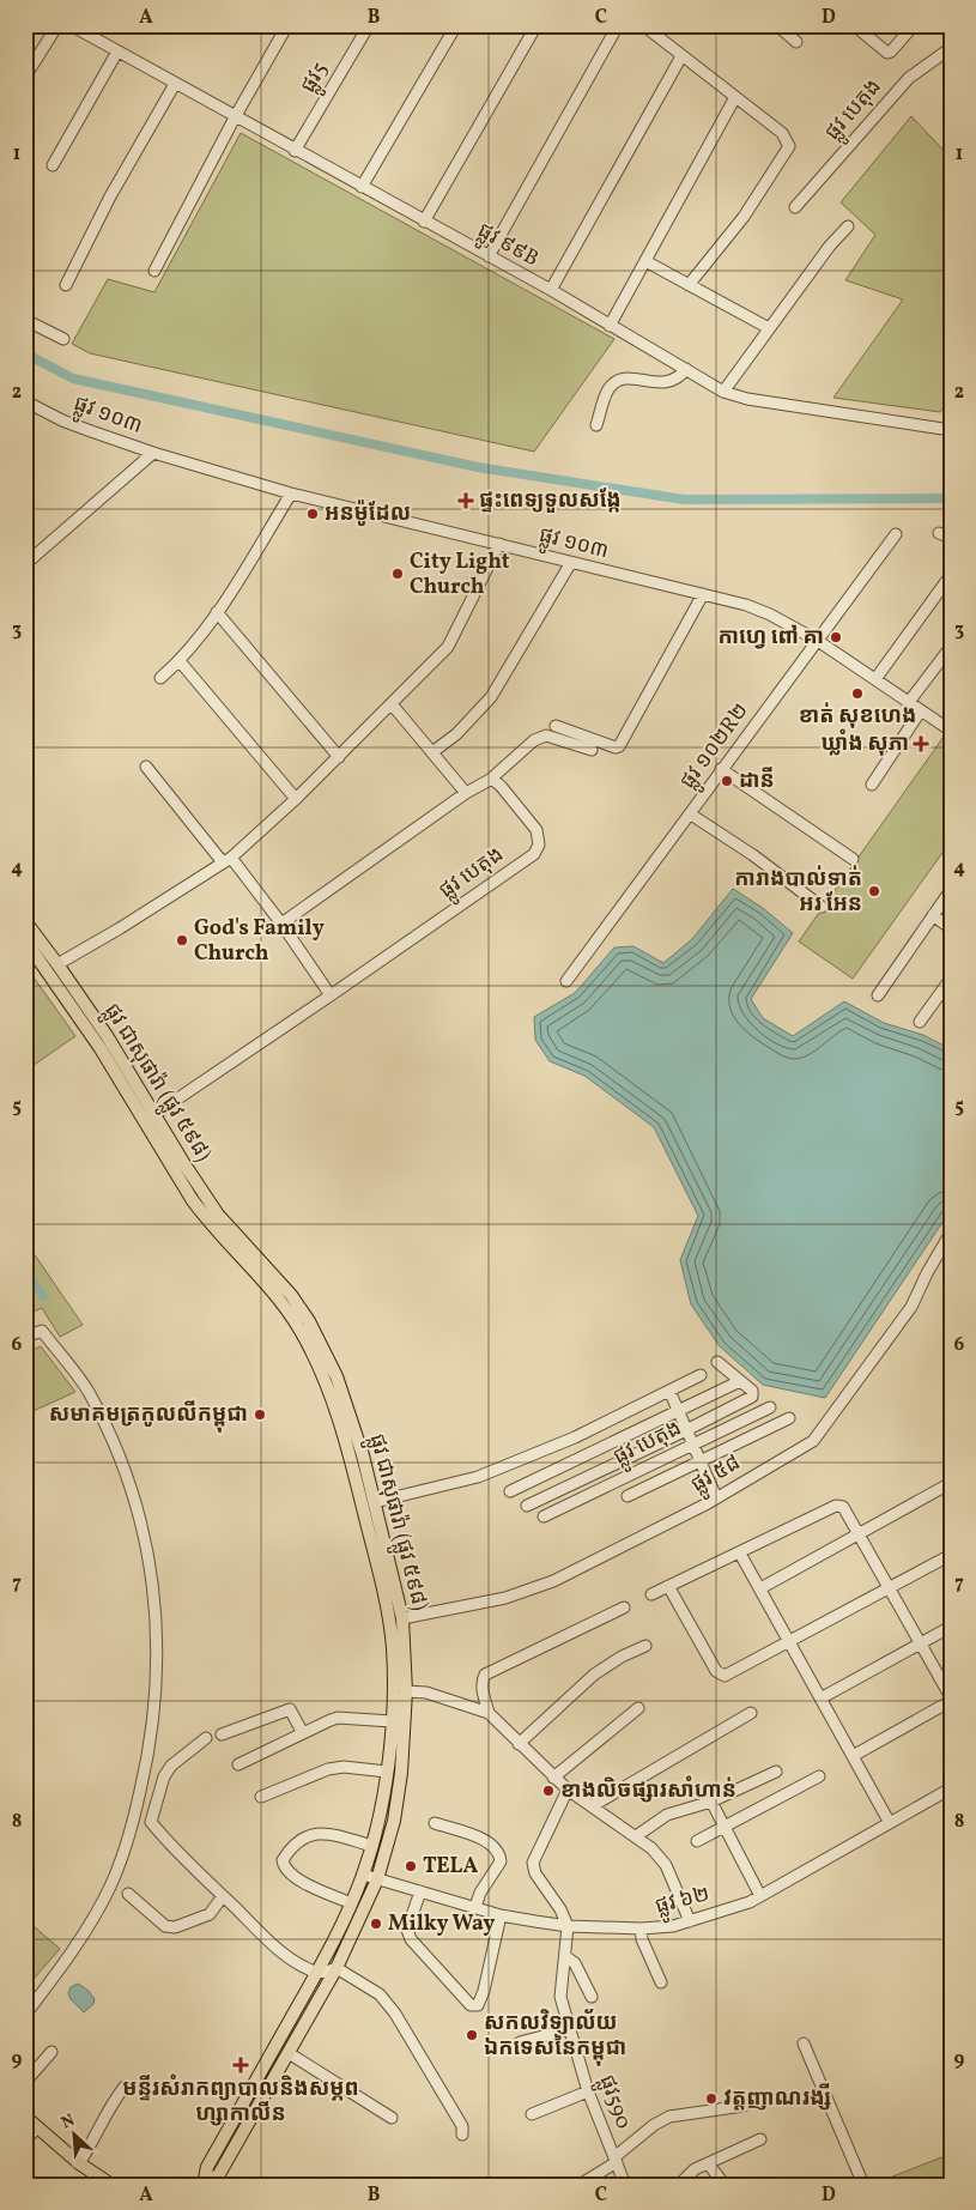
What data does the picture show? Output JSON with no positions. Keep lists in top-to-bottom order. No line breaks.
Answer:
{"streets":{"main road":["ផ្លូវ ជាសុផារ៉ា (ផ្លូវ ៥៩៨)"],"street":["ផ្លូវ5","ផ្លូវ បេតុង","ផ្លូវ ៩៩B","ផ្លូវ ១០៣","ផ្លូវ ១០២R២","ផ្លូវ ៥៨","ផ្លូវ ៦២","ផ្លូវ590"]},"crossings":[["ផ្លូវ5","ផ្លូវ ៩៩B"],["ផ្លូវ បេតុង","ផ្លូវ ជាសុផារ៉ា (ផ្លូវ ៥៩៨)"],["ផ្លូវ ១០៣","ផ្លូវ ១០២R២"],["ផ្លូវ ជាសុផារ៉ា (ផ្លូវ ៥៩៨)","ផ្លូវ ៥៨"],["ផ្លូវ ជាសុផារ៉ា (ផ្លូវ ៥៩៨)","ផ្លូវ ៦២"],["ផ្លូវ ៦២","ផ្លូវ590"]],"places":{"health":["ផ្ទះពេទ្យទួលសង្កែ","ឃ្លាំង សុភា","មន្ទីរសំរាកព្យាបាលនិងសម្ភព ហ្សាកាលីន"],"other":["អនម៉ូដែល","City Light Church","កាហ្វេ ពៅ គា","ខាត់ សុខហេង","ដានី","ការាងបាល់ទាត់ អរ អែន","God's Family Church","សមាគមត្រកូលលីកម្ពុជា","ខាងលិចផ្សារសាំហាន់","TELA","Milky Way","សកលវិទ្យាល័យ ឯកទេសនៃកម្ពុជា","វត្តញាណរង្សី"]},"north":"top left","grid":{"columns":["A","B","C","D"],"rows":["1","2","3","4","5","6","7","8","9"]}}
